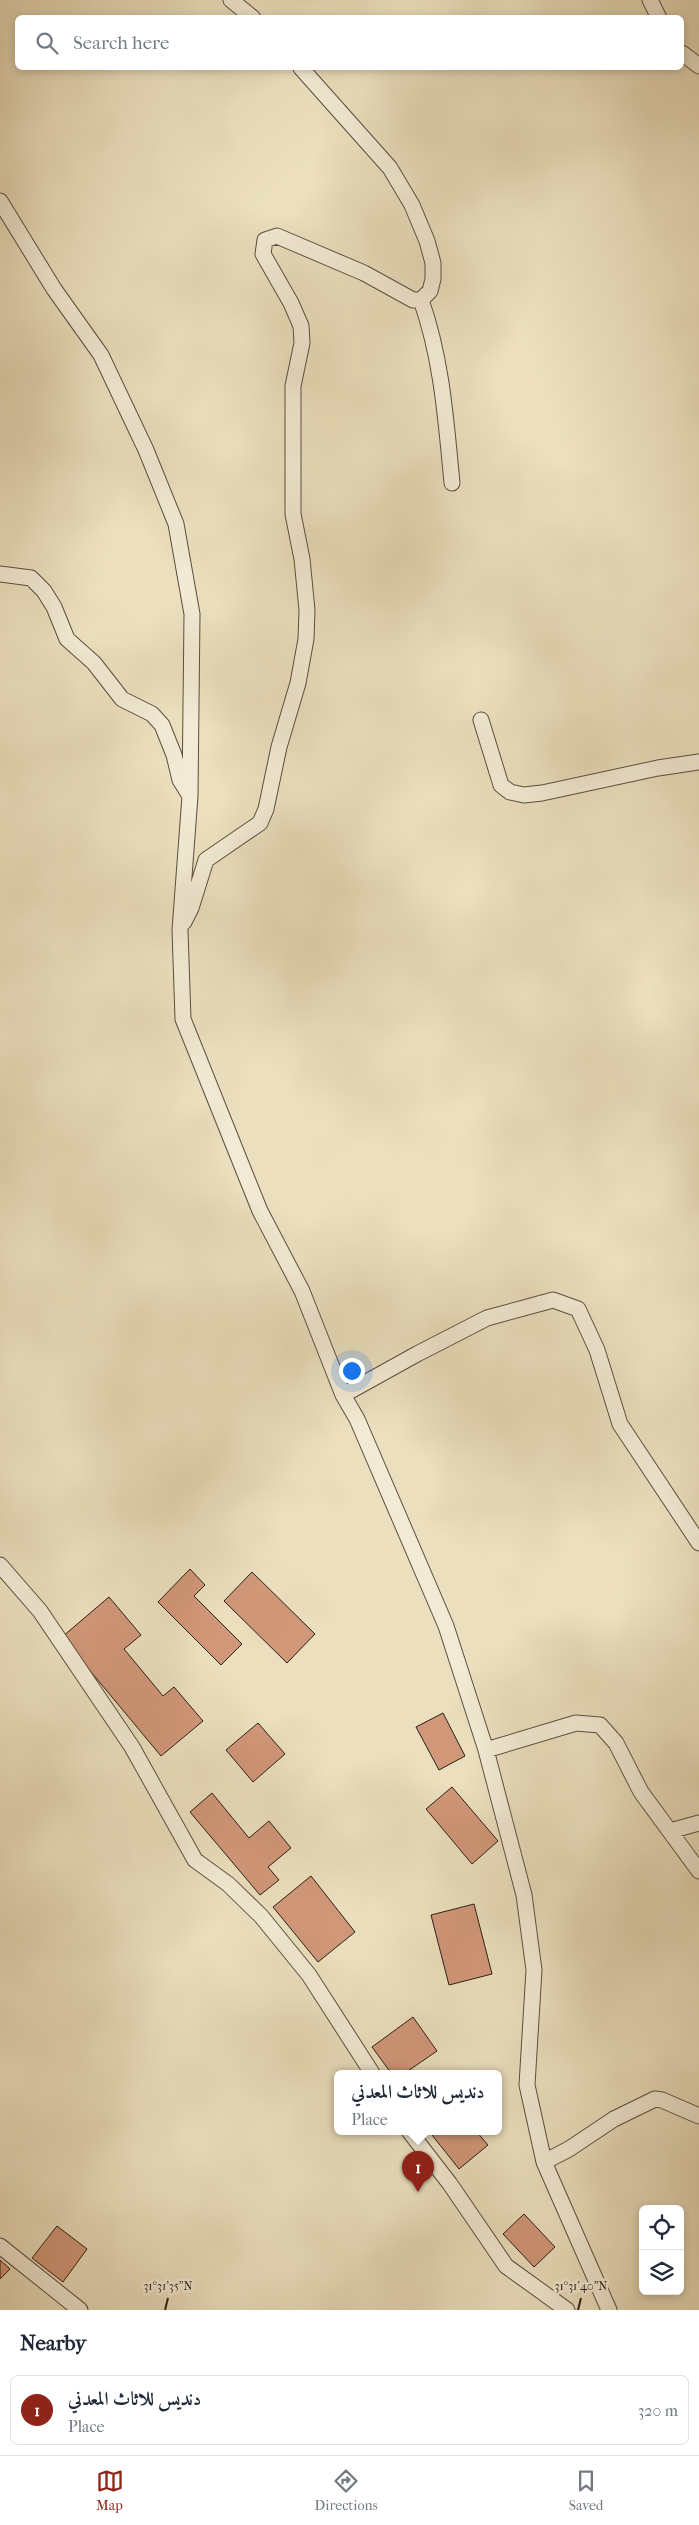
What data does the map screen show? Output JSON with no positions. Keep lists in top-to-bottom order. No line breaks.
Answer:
{"page":{"search":"Search here","popup":["دنديس للاثاث المعدني","Place"],"pins":"1","heading":"Nearby","list":[{"mark":"1","name":"دنديس للاثاث المعدني","note":"Place","value":"320 m"}],"nav":["Map","Directions","Saved"]},"coordinates":["31°31'35\"N","31°31'40\"N"]}
